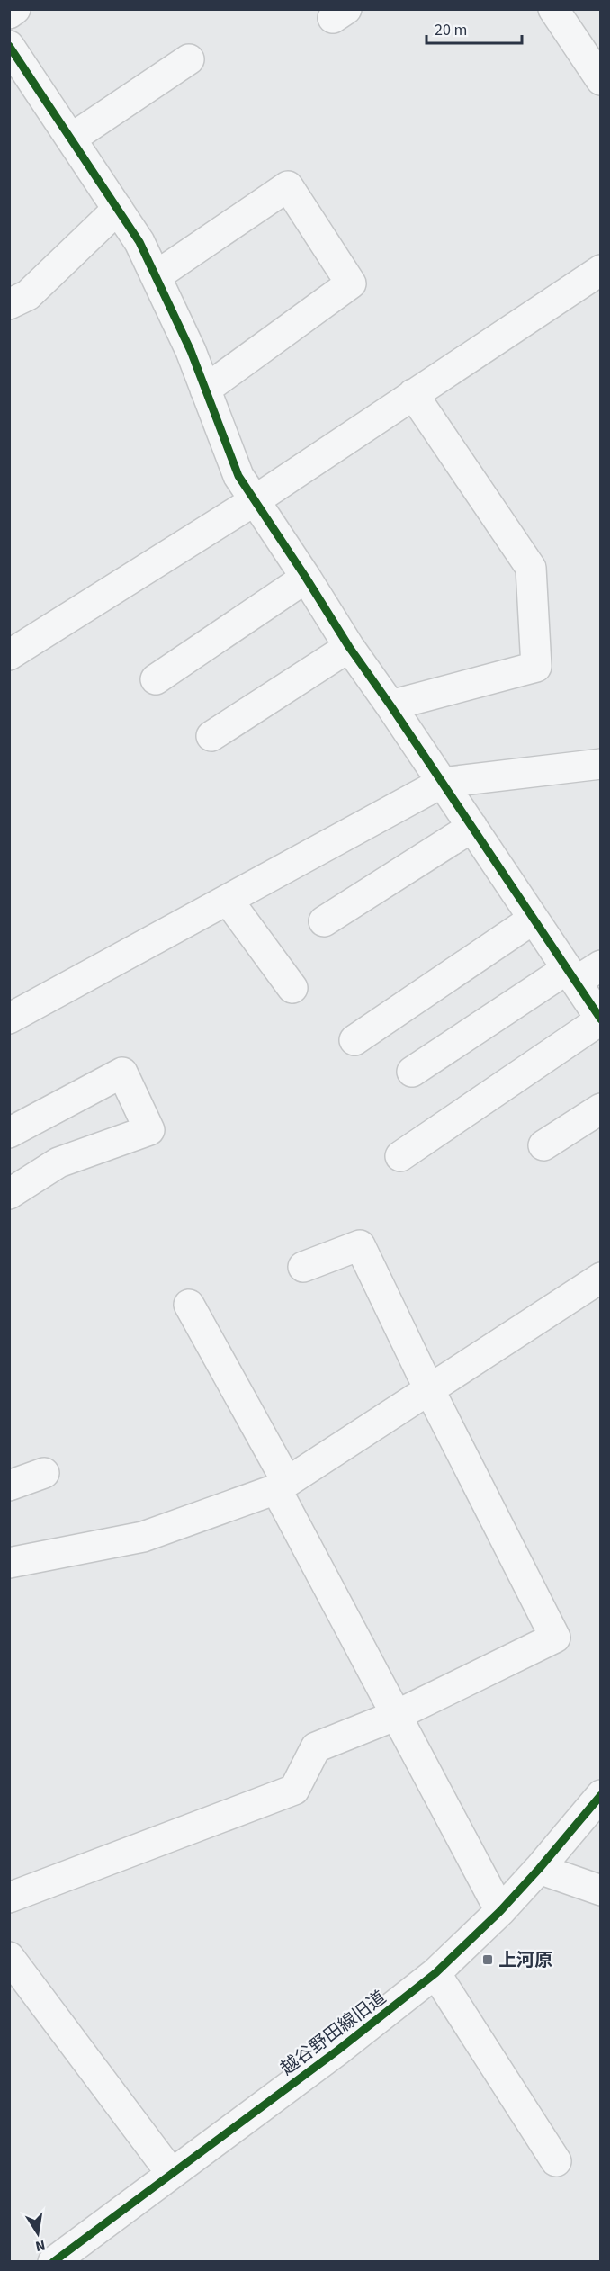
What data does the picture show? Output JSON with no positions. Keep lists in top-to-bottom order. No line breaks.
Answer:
{"streets":{"street":["越谷野田線旧道"]},"places":{"transit":["上河原"]},"scale_bar":"20 m","north":"bottom"}
